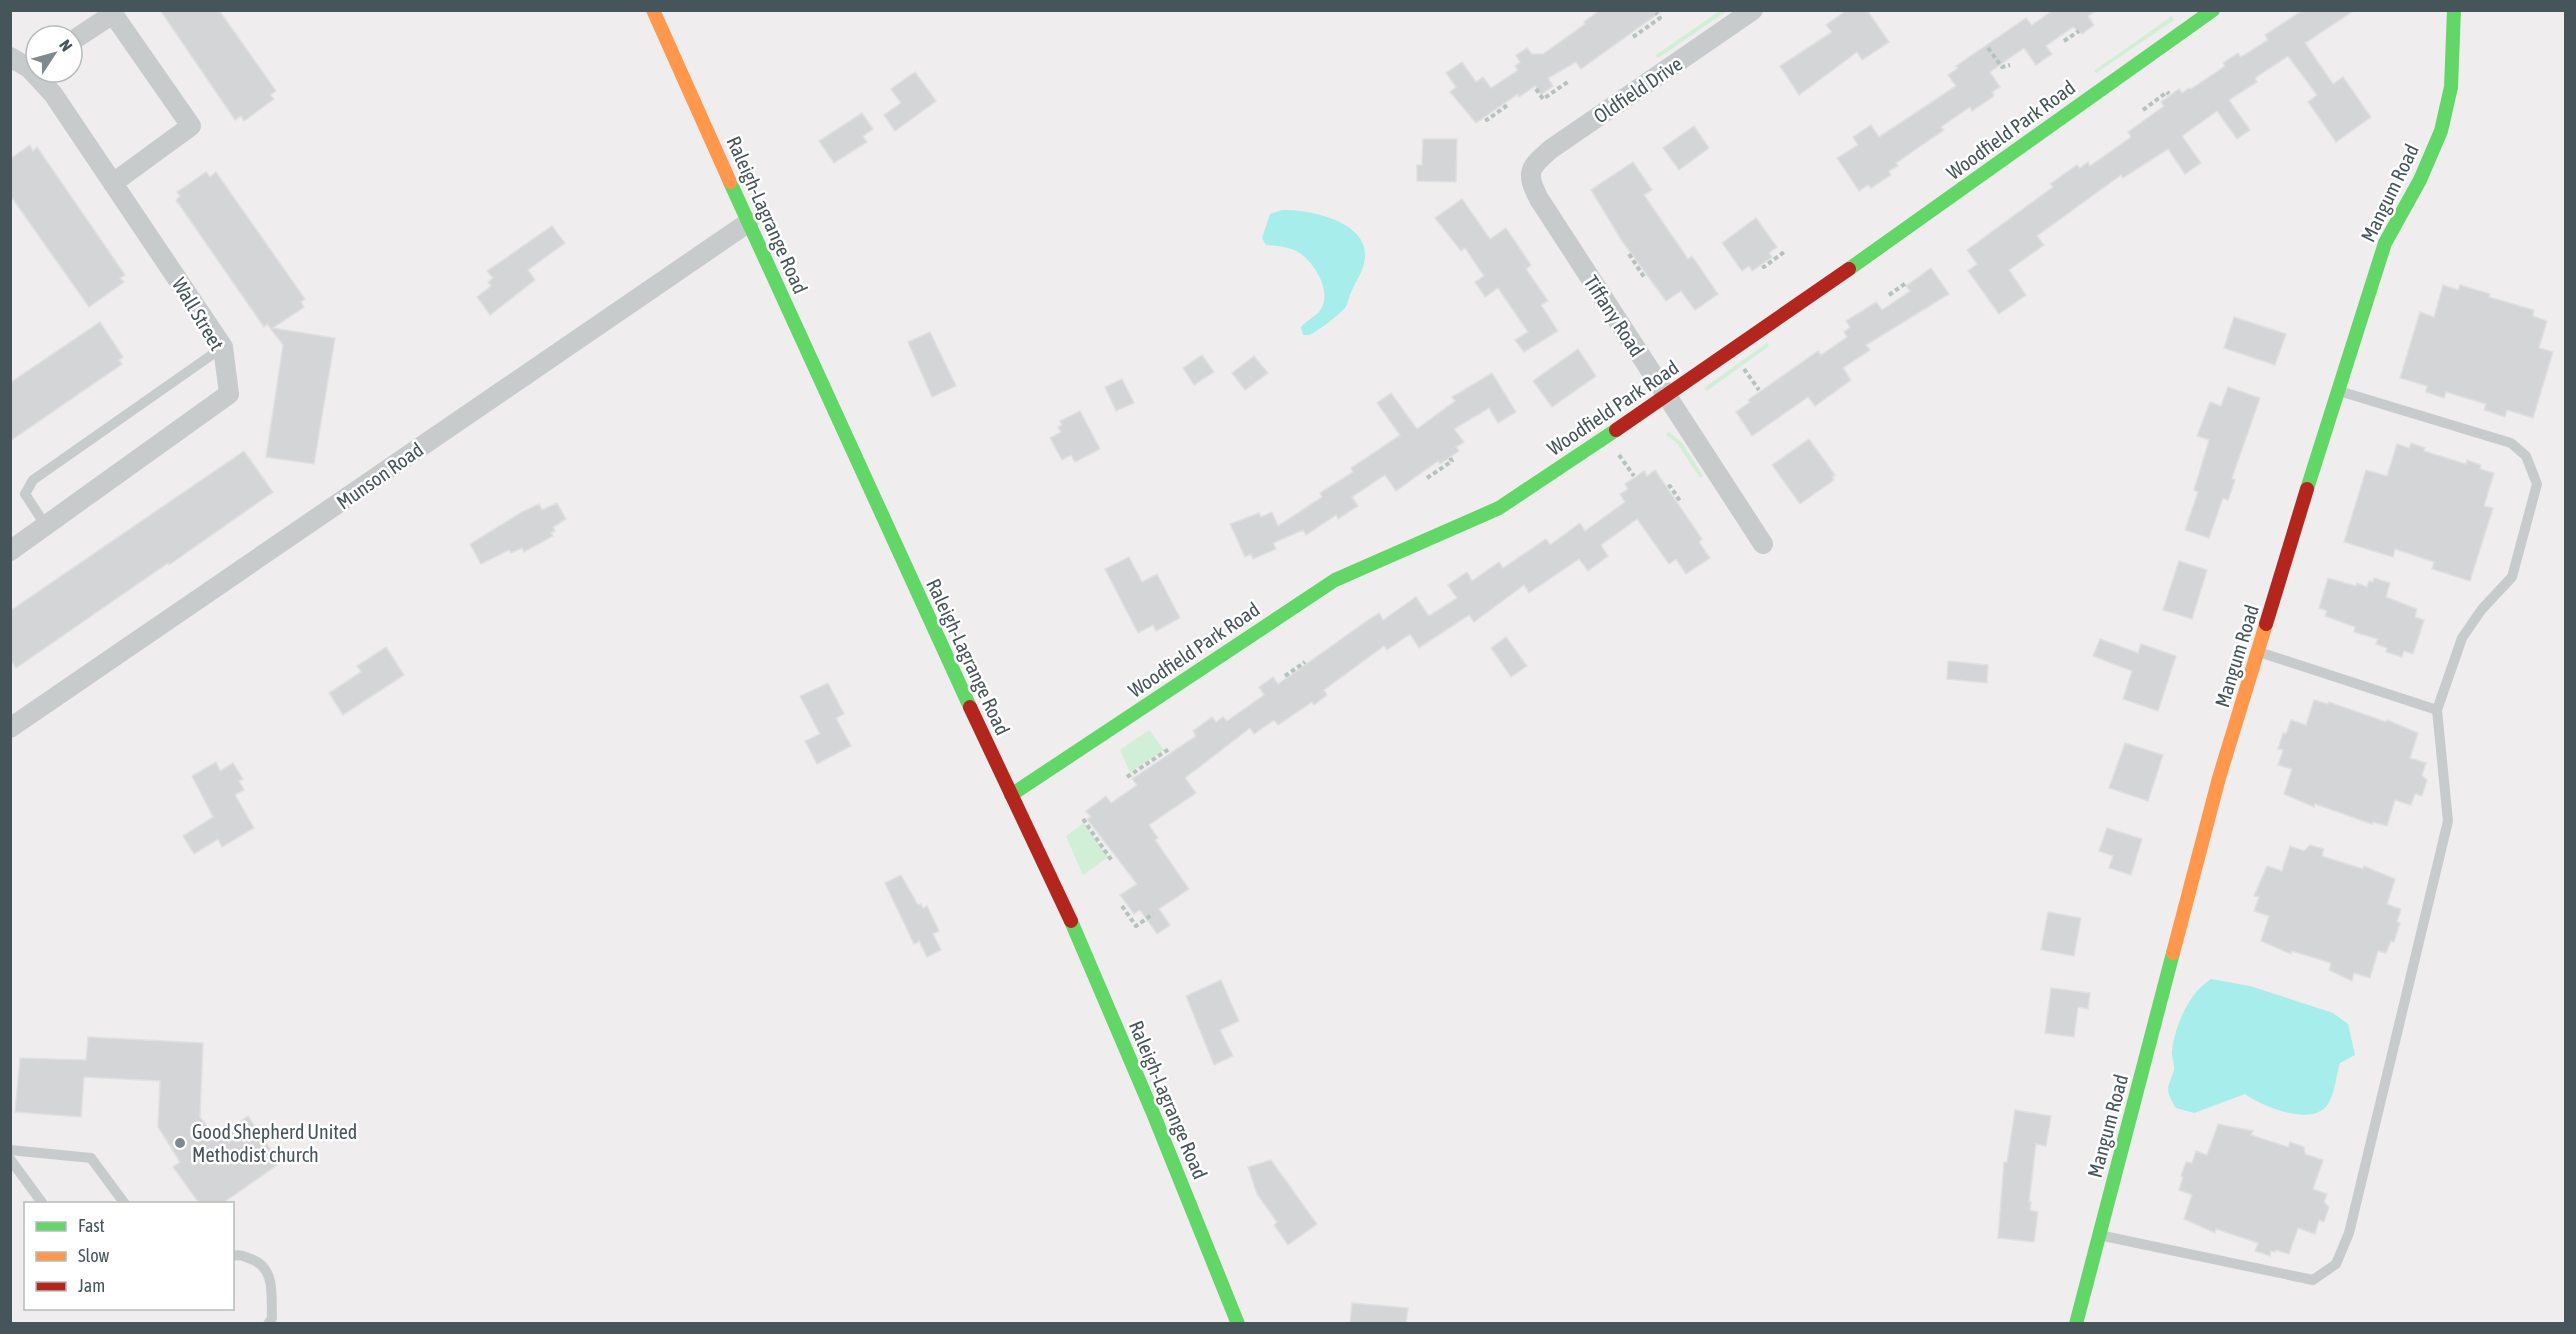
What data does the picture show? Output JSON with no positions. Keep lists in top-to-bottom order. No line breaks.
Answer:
{"streets":{"street":["Oldfield Drive","Woodfield Park Road","Mangum Road","Raleigh-Lagrange Road","Wall Street","Tiffany Road","Munson Road"]},"crossings":[["Oldfield Drive","Tiffany Road"],["Woodfield Park Road","Raleigh-Lagrange Road"],["Woodfield Park Road","Tiffany Road"],["Raleigh-Lagrange Road","Munson Road"]],"places":["Good Shepherd United Methodist church"],"legend":["Fast","Slow","Jam"],"north":"top right"}
